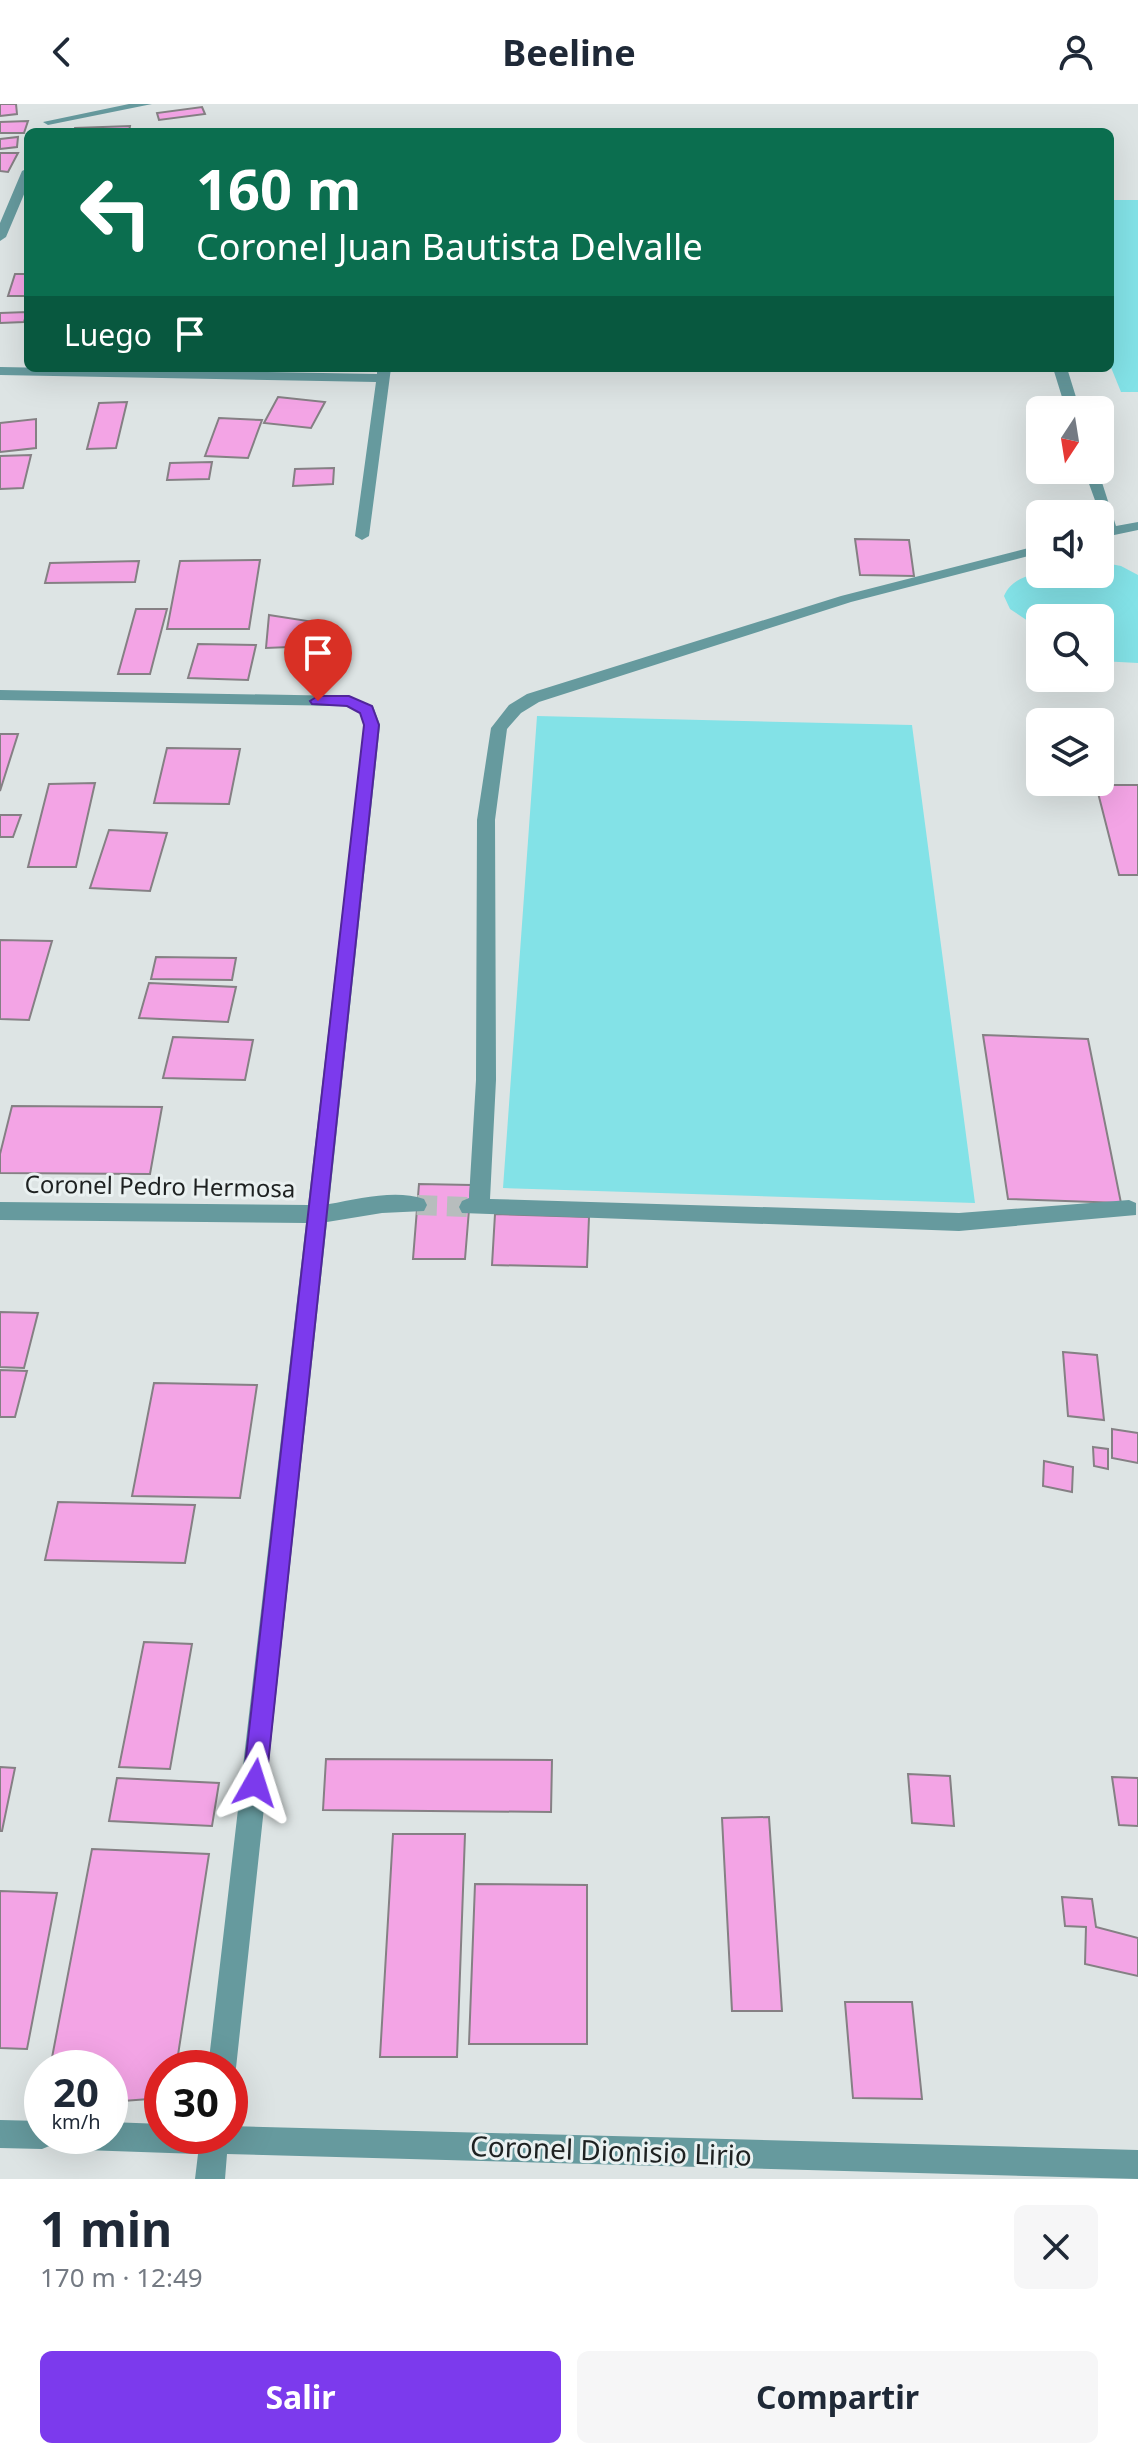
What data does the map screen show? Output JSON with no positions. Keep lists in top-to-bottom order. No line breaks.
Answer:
{"streets":{"street":["Coronel Pedro Hermosa","Coronel Dionisio Lirio"]},"north":"bottom","page":{"header":"Beeline","turn":["160 m","Coronel Juan Bautista Delvalle"],"then":"Luego","speed":"20 km/h","limit":"30","heading":["1 min","170 m · 12:49"],"buttons":["Salir","Compartir"]}}
